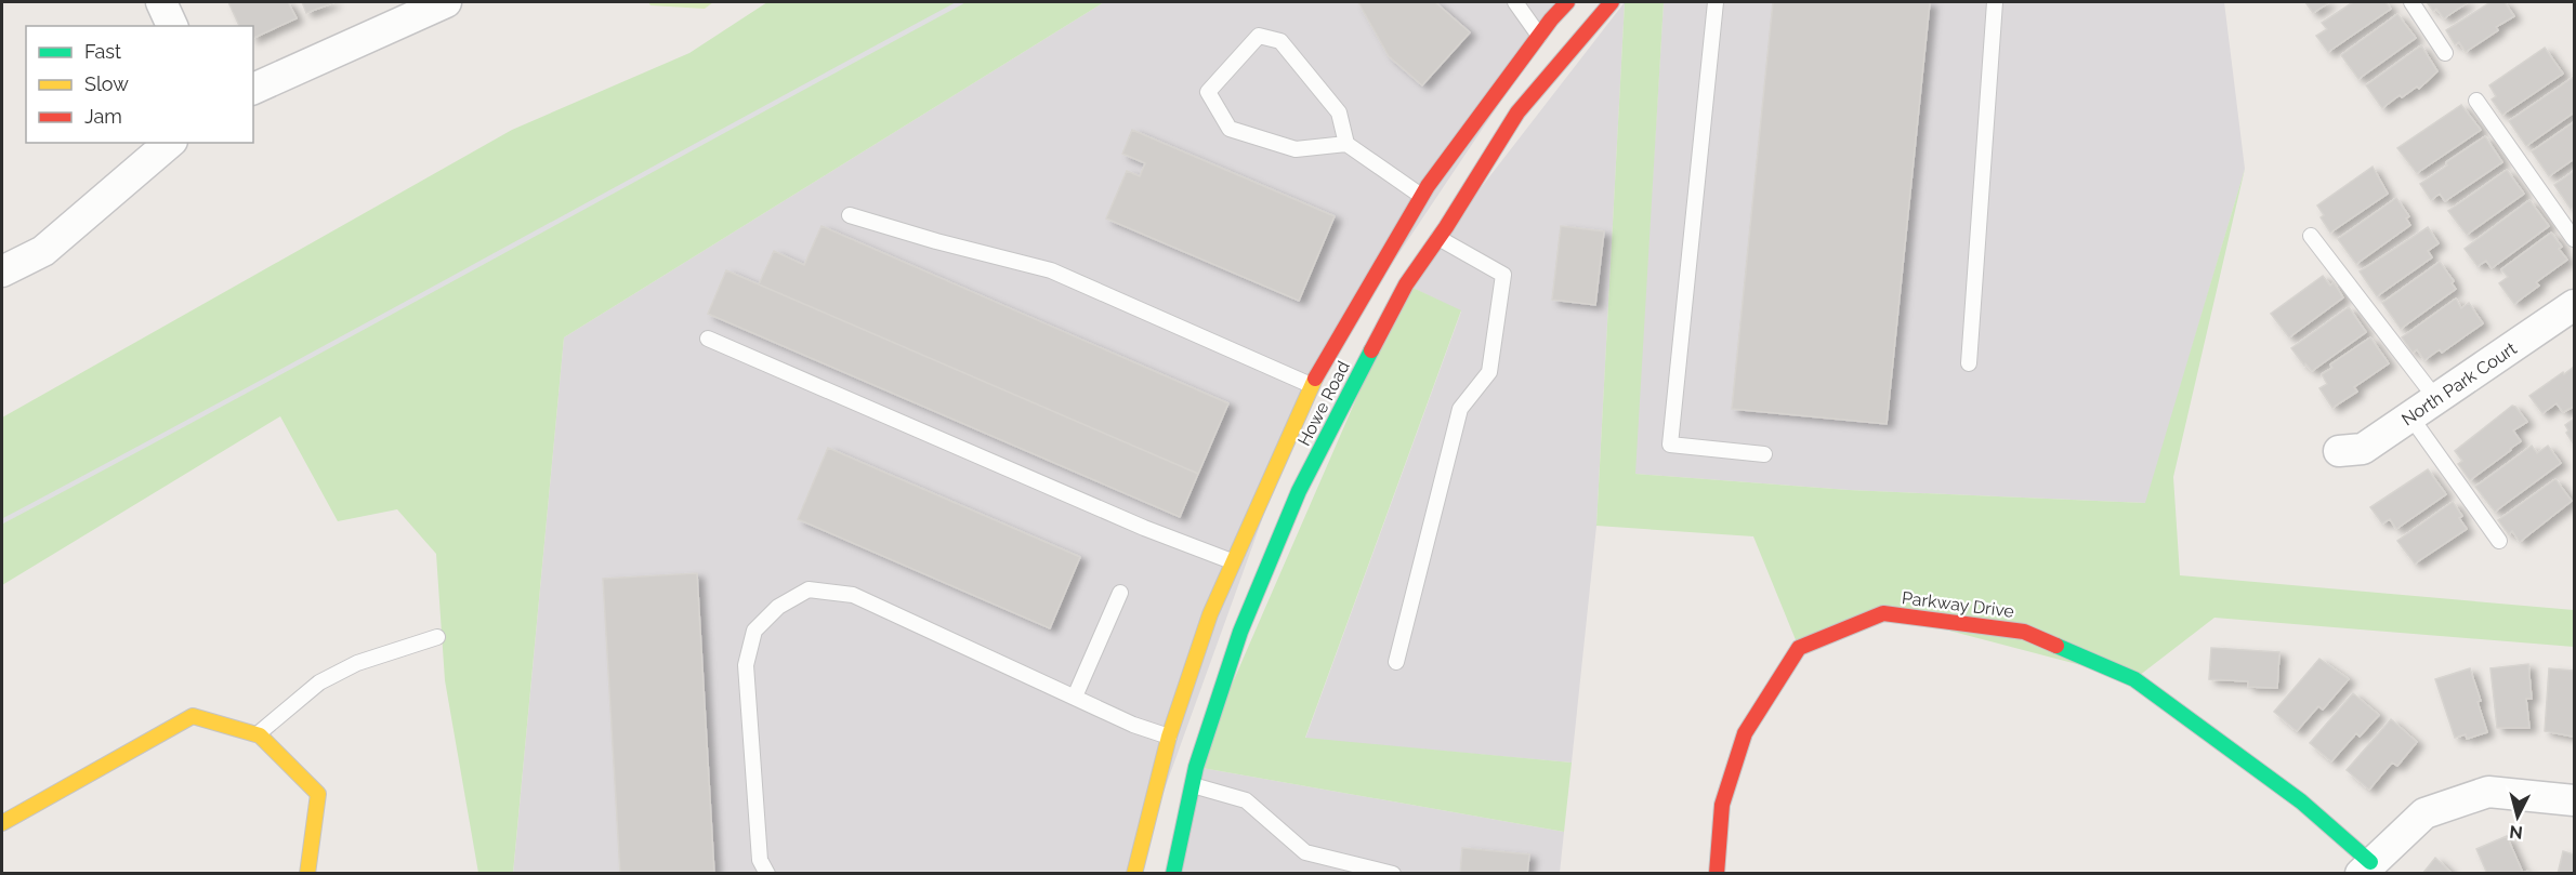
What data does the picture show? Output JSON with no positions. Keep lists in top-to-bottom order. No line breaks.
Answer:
{"streets":{"street":["North Park Court","Howe Road","Parkway Drive"]},"legend":["Fast","Slow","Jam"],"north":"bottom"}
